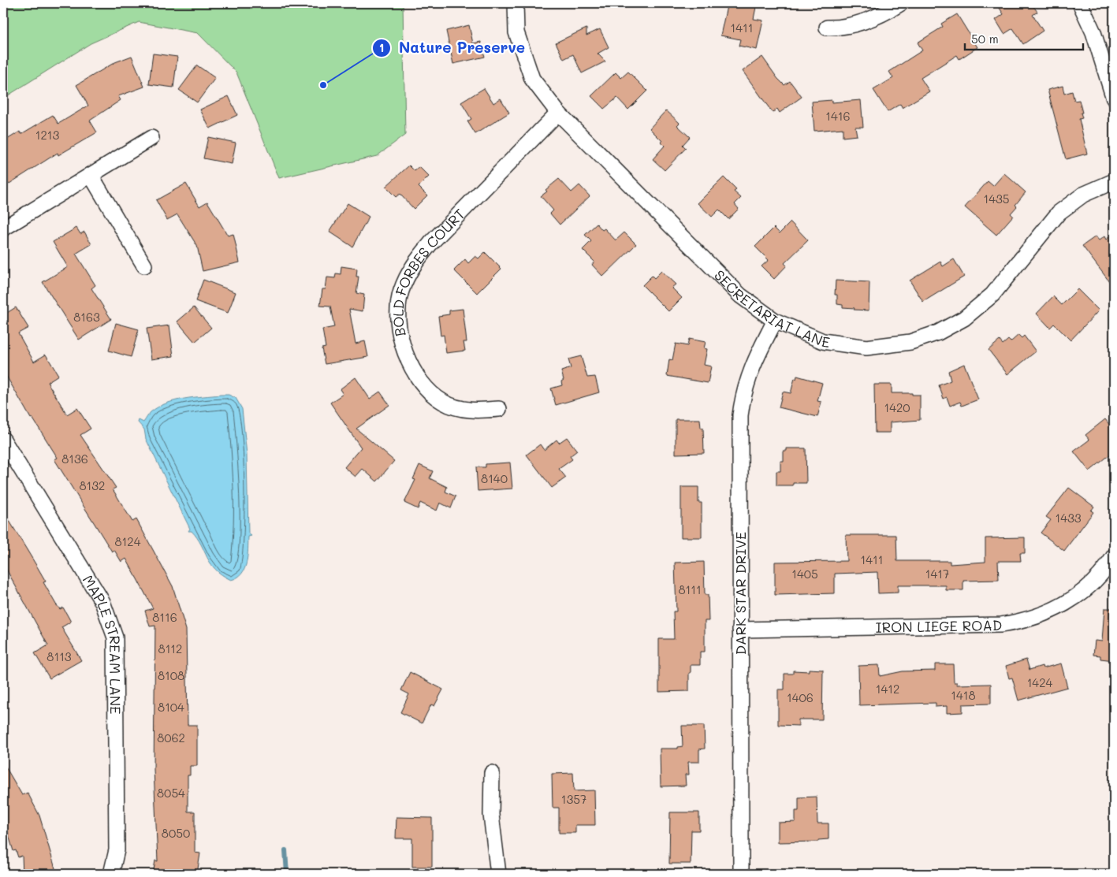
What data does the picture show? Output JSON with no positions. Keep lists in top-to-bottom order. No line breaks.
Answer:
{"streets":{"street":["BOLD FORBES COURT","SECRETARIAT LANE","DARK STAR DRIVE","IRON LIEGE ROAD","MAPLE STREAM LANE"]},"crossings":[["BOLD FORBES COURT","SECRETARIAT LANE"],["SECRETARIAT LANE","DARK STAR DRIVE"],["DARK STAR DRIVE","IRON LIEGE ROAD"]],"places":["Nature Preserve"],"house_numbers":["1411","1416","1213","1435","8163","1420","8136","8140","8132","1433","8124","1411","1405","1417","8111","8116","8112","8113","8108","1424","1412","1418","1406","8104","8062","8054","1357","8050"],"scale_bar":"50 m"}
